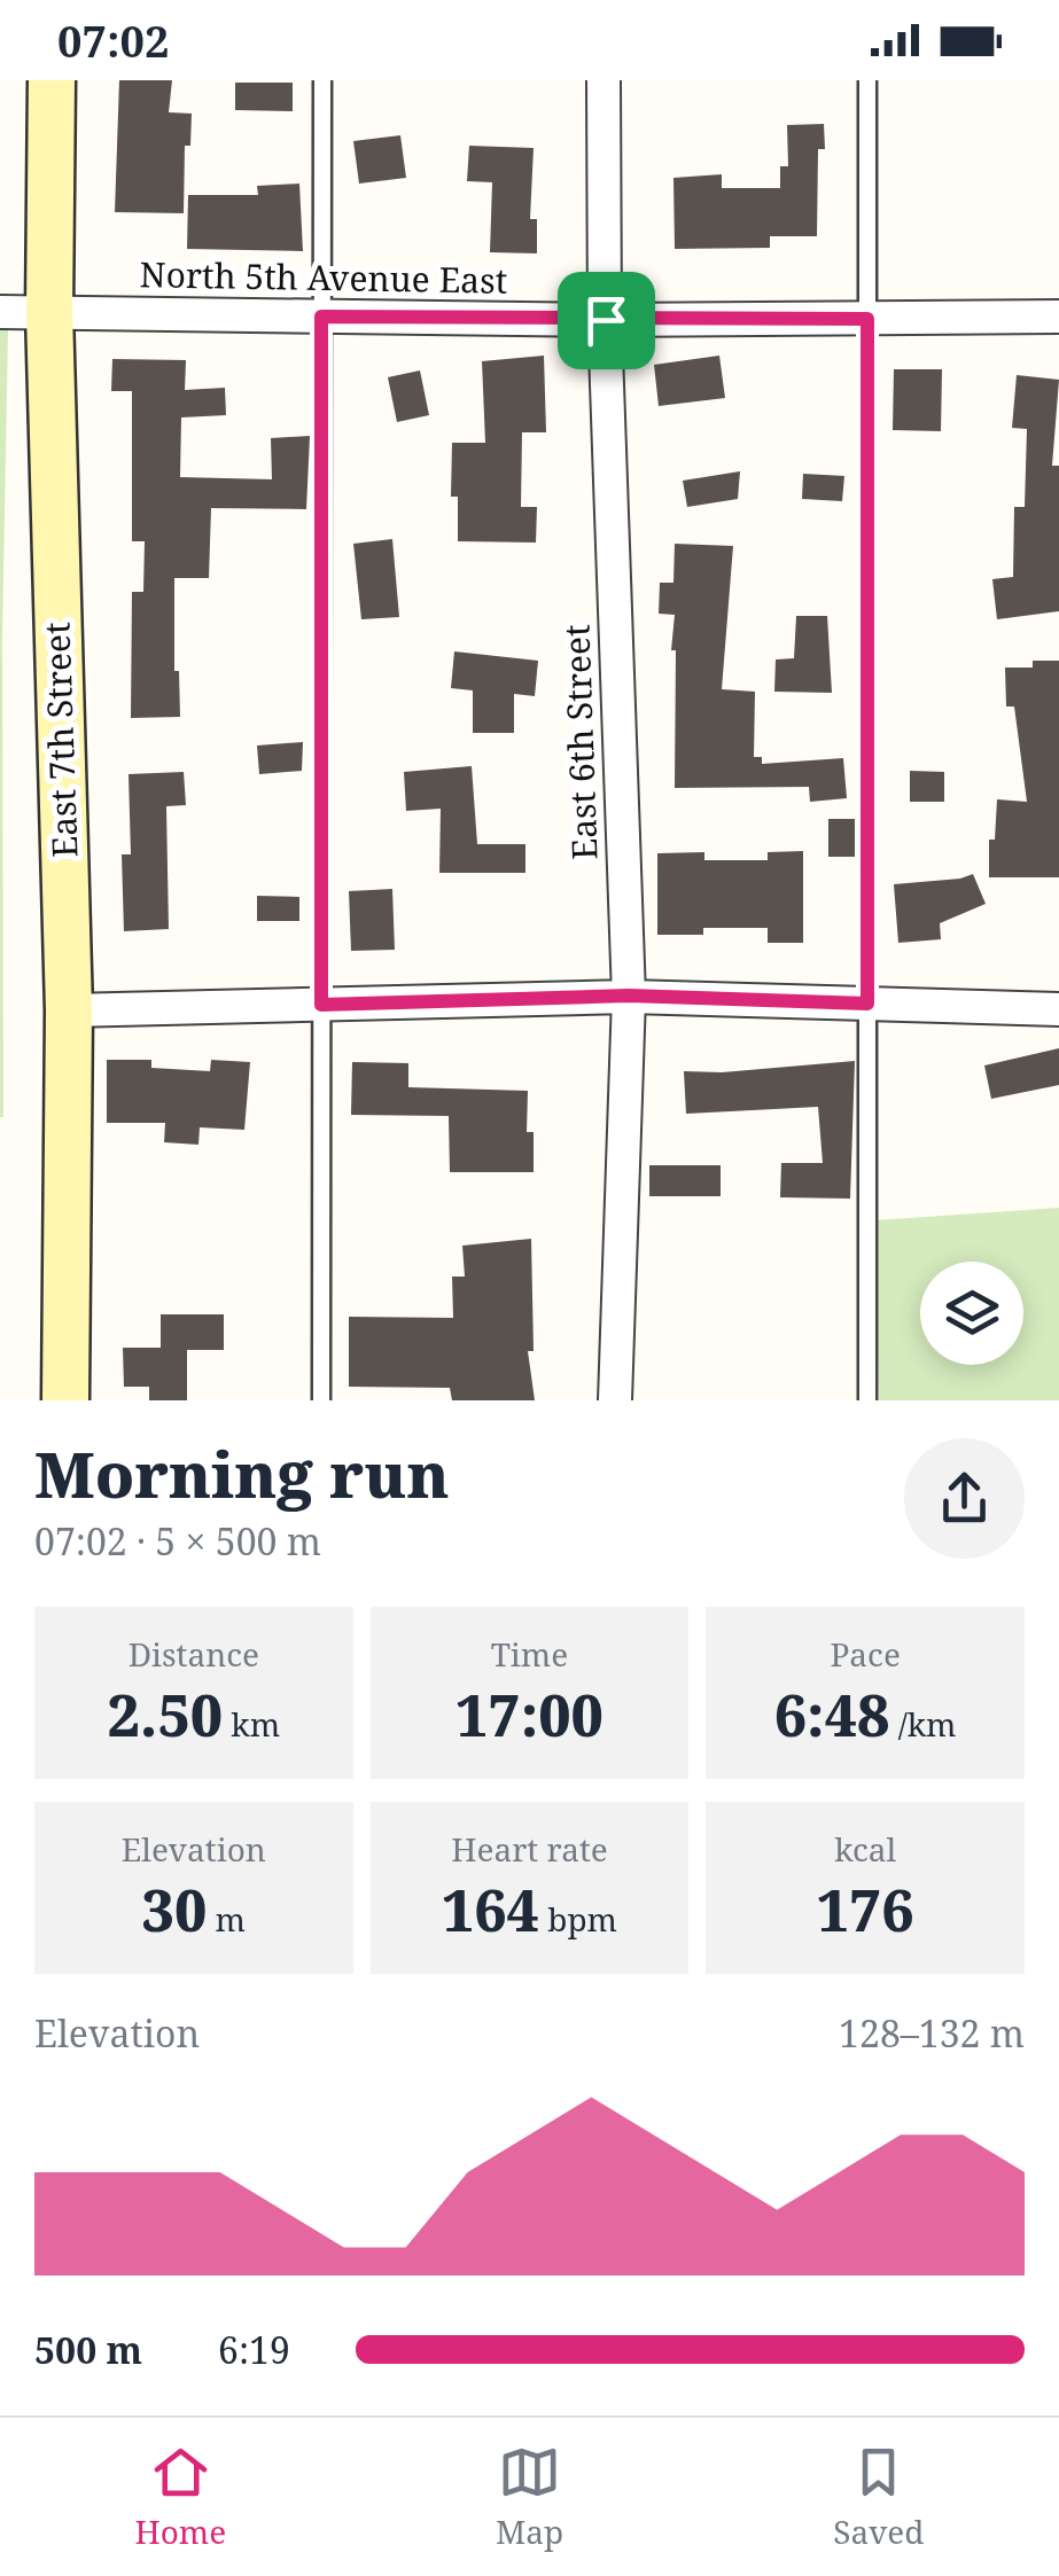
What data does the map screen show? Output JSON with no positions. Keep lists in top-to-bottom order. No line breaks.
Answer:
{"streets":{"street":["North 5th Avenue East","East 7th Street","East 6th Street"]},"crossings":[["North 5th Avenue East","East 7th Street"],["North 5th Avenue East","East 6th Street"]],"page":{"status":"07:02","heading":["Morning run","07:02 · 5 × 500 m"],"stats":[["Distance","2.50 km"],["Time","17:00"],["Pace","6:48 /km"],["Elevation","30 m"],["Heart rate","164 bpm"],["kcal","176"]],"chart":["Elevation","128–132 m"],"list":[{"name":"500 m","note":"6:19"}],"tabs":["Home","Map","Saved"]}}
